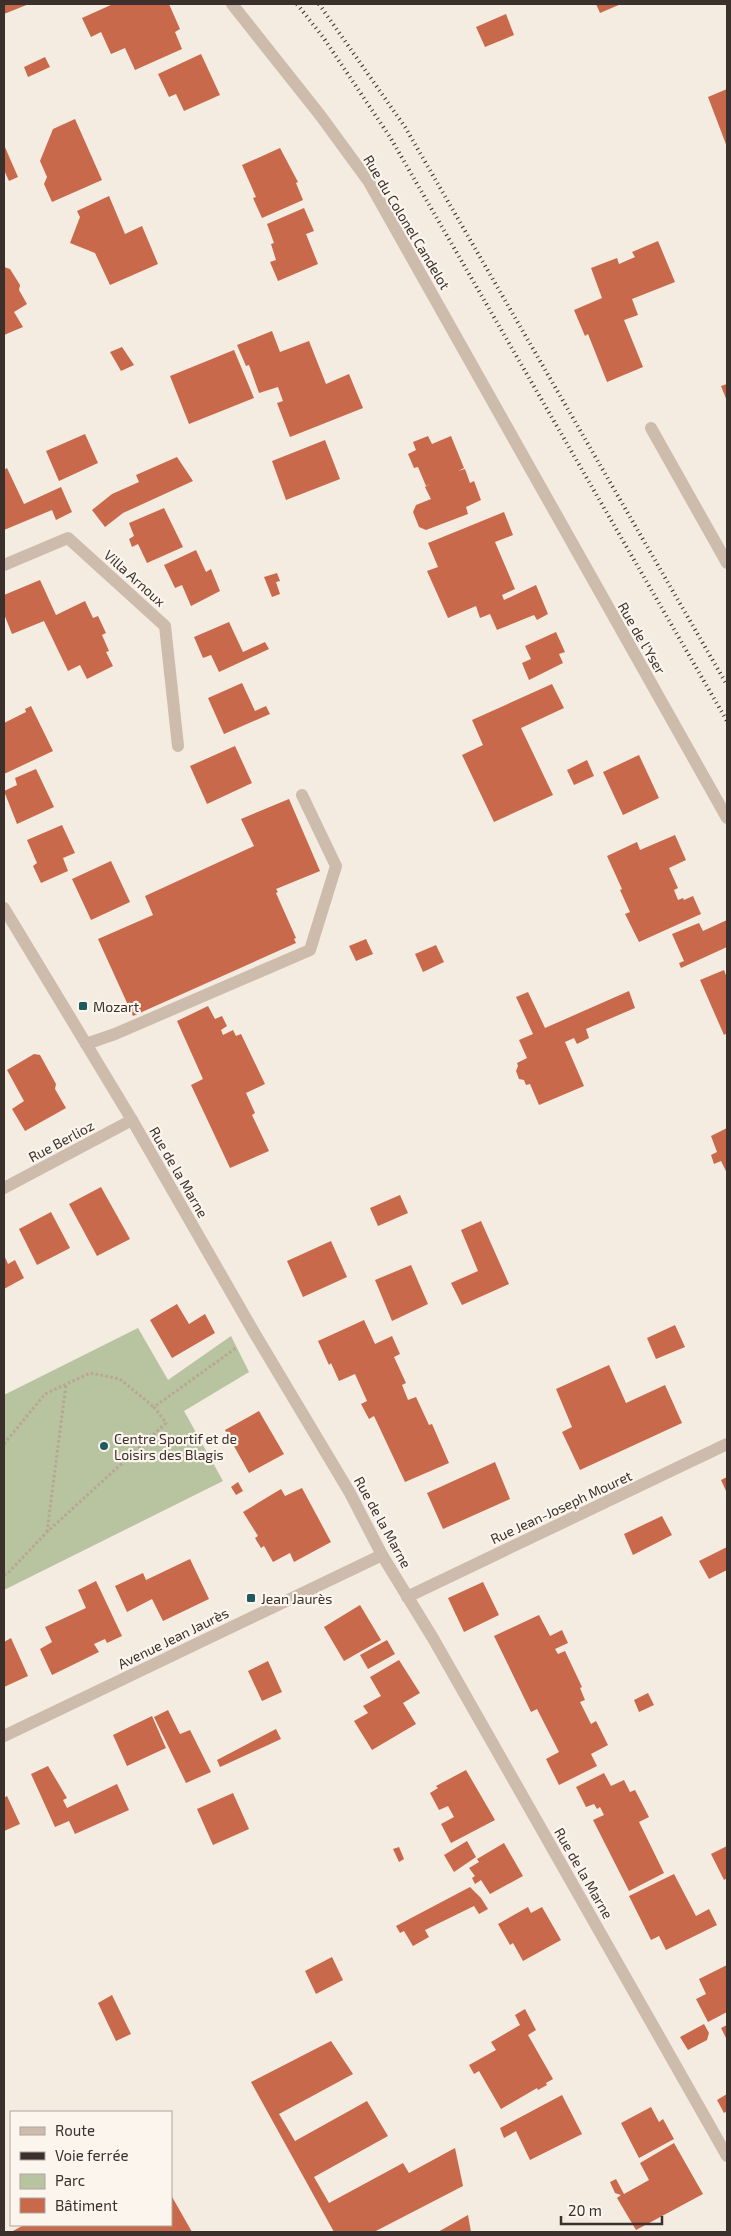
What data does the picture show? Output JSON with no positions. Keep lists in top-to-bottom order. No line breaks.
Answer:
{"streets":{"street":["Rue du Colonel Candelot","Villa Arnoux","Rue de l'Yser","Rue Berlioz","Rue de la Marne","Rue Jean-Joseph Mouret","Avenue Jean Jaurès"]},"crossings":[["Rue du Colonel Candelot","Rue de l'Yser"],["Rue Berlioz","Rue de la Marne"],["Rue de la Marne","Rue Jean-Joseph Mouret"],["Rue de la Marne","Avenue Jean Jaurès"]],"places":{"transit":["Mozart","Jean Jaurès"],"other":["Centre Sportif et de Loisirs des Blagis"]},"legend":["Route","Voie ferrée","Parc","Bâtiment"],"scale_bar":"20 m"}
